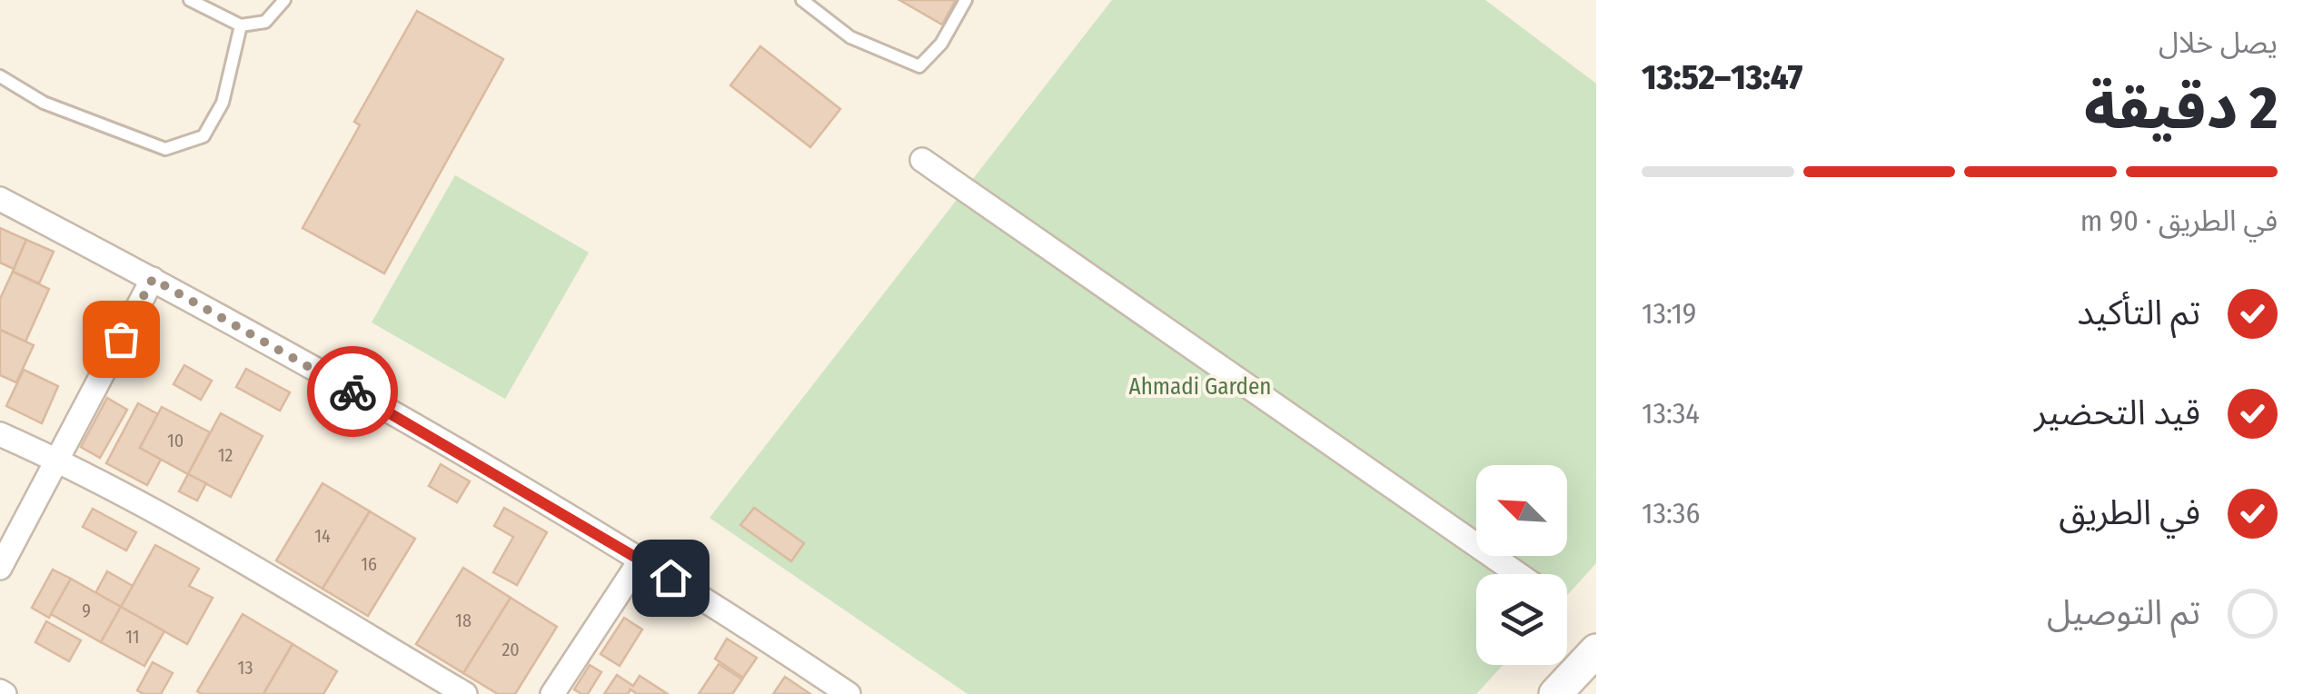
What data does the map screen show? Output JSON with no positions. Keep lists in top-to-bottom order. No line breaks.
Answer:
{"parks":["Ahmadi Garden"],"house_numbers":["10","12","14","16","9","18","11","20","13"],"north":"top left","page":{"heading":["2 دقيقة","يصل خلال","13:47–13:52"],"bar":"في الطريق · 90 m","list":[["تم التأكيد","13:19"],["قيد التحضير","13:34"],["في الطريق","13:36"],"تم التوصيل"]}}
